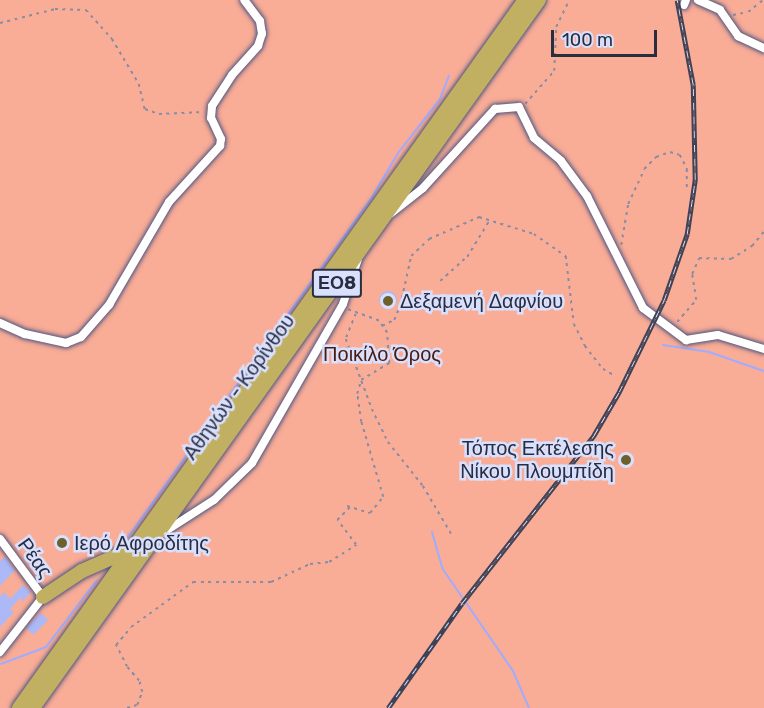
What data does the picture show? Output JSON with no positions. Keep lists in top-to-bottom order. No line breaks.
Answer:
{"streets":{"highway":["ΕΟ8","Αθηνών - Κορίνθου"],"street":["Ρέας"]},"parks":["Ποικίλο Όρος"],"places":["Δεξαμενή Δαφνίου","Τόπος Εκτέλεσης Νίκου Πλουμπίδη","Ιερό Αφροδίτης"],"scale_bar":"100 m"}
